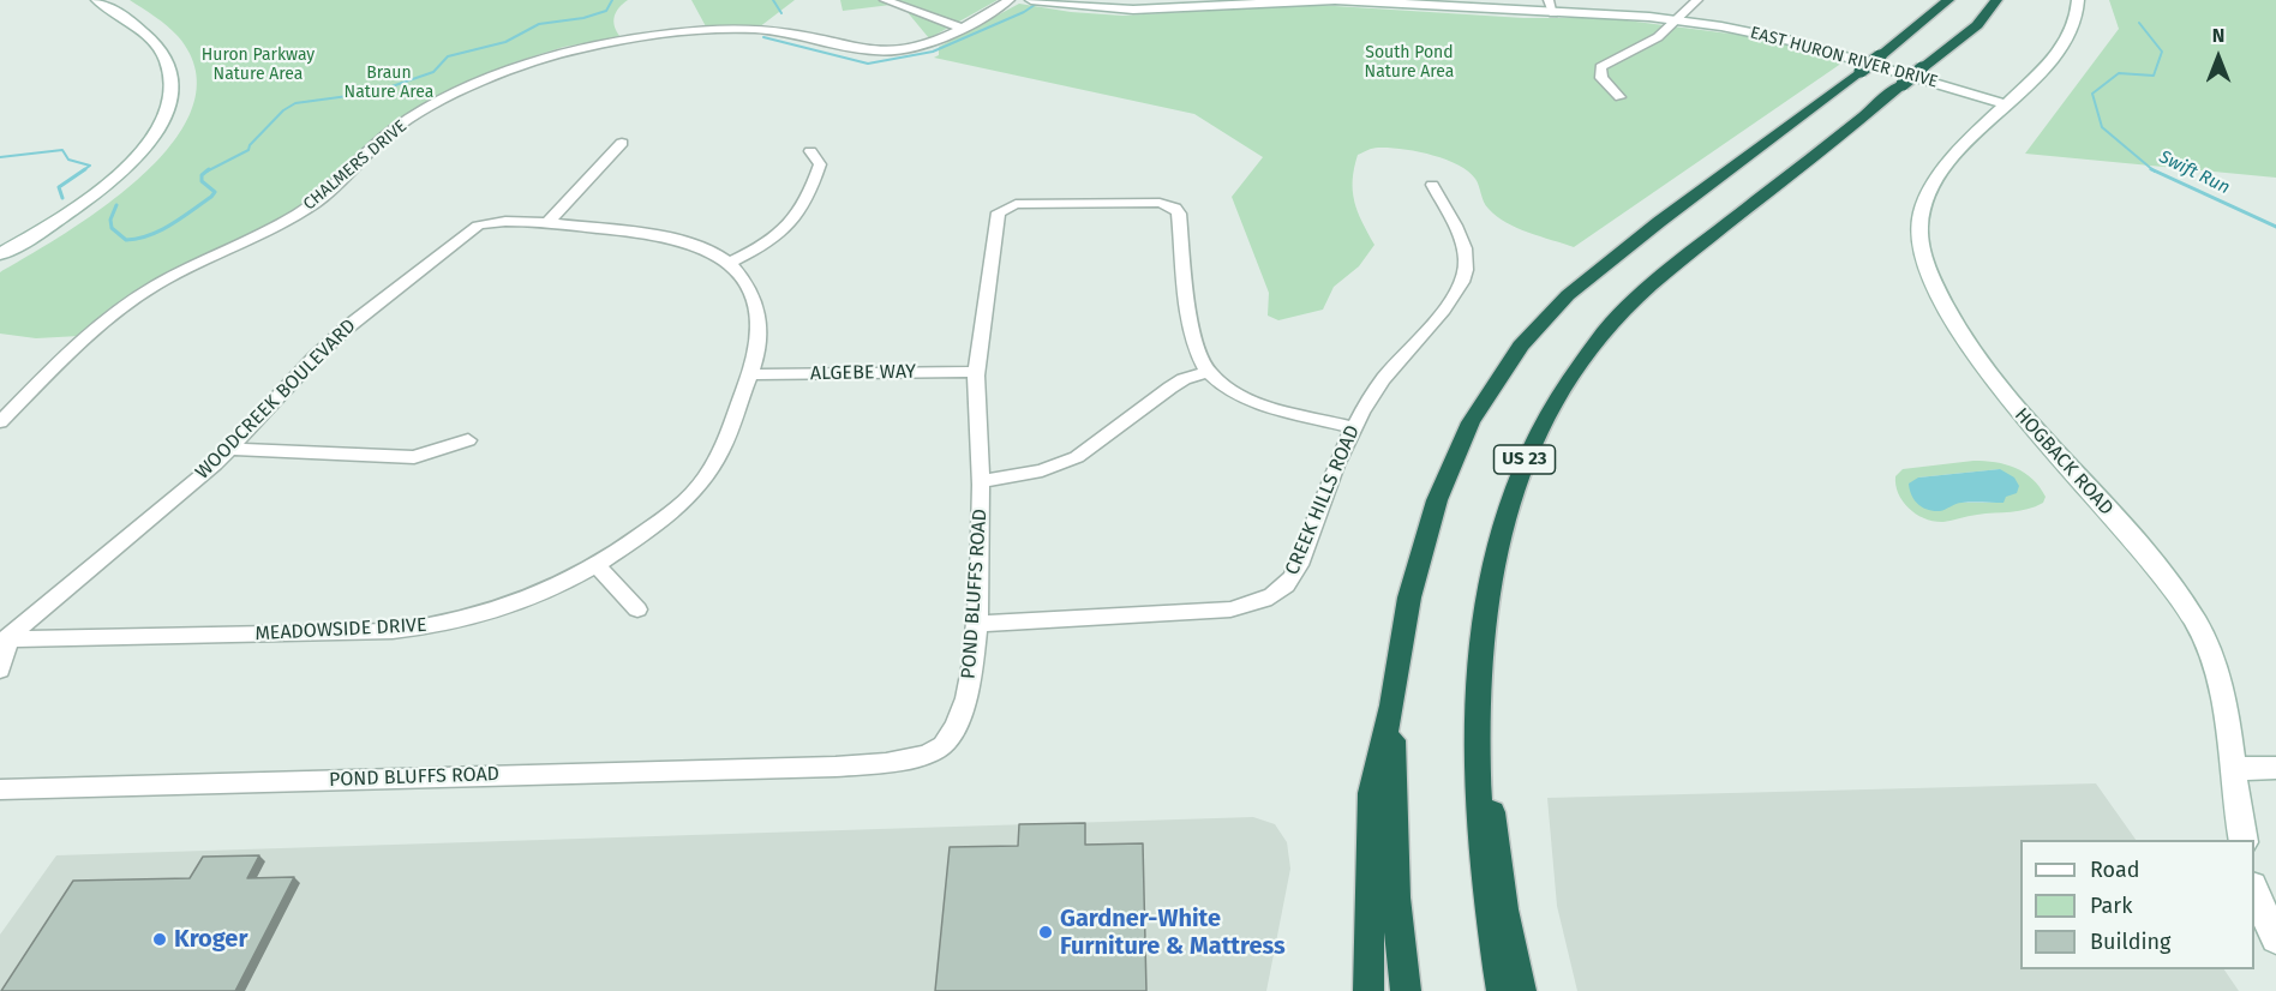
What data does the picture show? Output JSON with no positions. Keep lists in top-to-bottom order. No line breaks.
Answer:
{"streets":{"highway":["US 23"],"main road":["EAST HURON RIVER DRIVE","HOGBACK ROAD"],"street":["CHALMERS DRIVE","ALGEBE WAY","WOODCREEK BOULEVARD","CREEK HILLS ROAD","POND BLUFFS ROAD","MEADOWSIDE DRIVE"]},"crossings":[["EAST HURON RIVER DRIVE","HOGBACK ROAD"],["ALGEBE WAY","POND BLUFFS ROAD"],["ALGEBE WAY","MEADOWSIDE DRIVE"],["WOODCREEK BOULEVARD","MEADOWSIDE DRIVE"],["CREEK HILLS ROAD","POND BLUFFS ROAD"]],"water":["Swift Run"],"parks":["South Pond Nature Area","Huron Parkway Nature Area","Braun Nature Area"],"places":["Gardner-White Furniture & Mattress","Kroger"],"legend":["Road","Park","Building"],"north":"top"}
